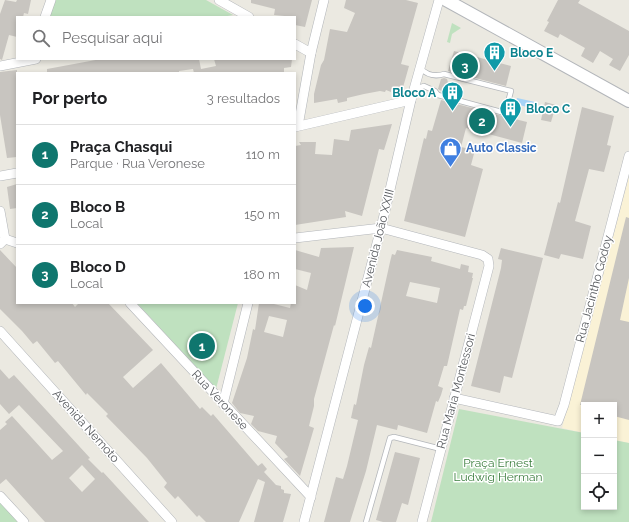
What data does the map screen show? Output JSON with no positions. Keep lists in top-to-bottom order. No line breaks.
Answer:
{"streets":{"street":["Avenida João XXIII","Rua Jacintho Godoy","Rua Maria Montessori","Rua Veronese","Avenida Nemoto"]},"crossings":[["Avenida João XXIII","Rua Maria Montessori"],["Avenida João XXIII","Rua Veronese"],["Rua Jacintho Godoy","Rua Maria Montessori"]],"parks":["Praça Ernest Ludwig Herman"],"places":{"building":["Bloco E","Bloco A","Bloco C"],"shop":["Auto Classic"]},"page":{"search":"Pesquisar aqui","pins":["3","2","1"],"heading":["Por perto","3 resultados"],"list":[{"mark":"1","name":"Praça Chasqui","note":"Parque · Rua Veronese","value":"110 m"},{"mark":"2","name":"Bloco B","note":"Local","value":"150 m"},{"mark":"3","name":"Bloco D","note":"Local","value":"180 m"}],"map_buttons":["+","−"]}}
